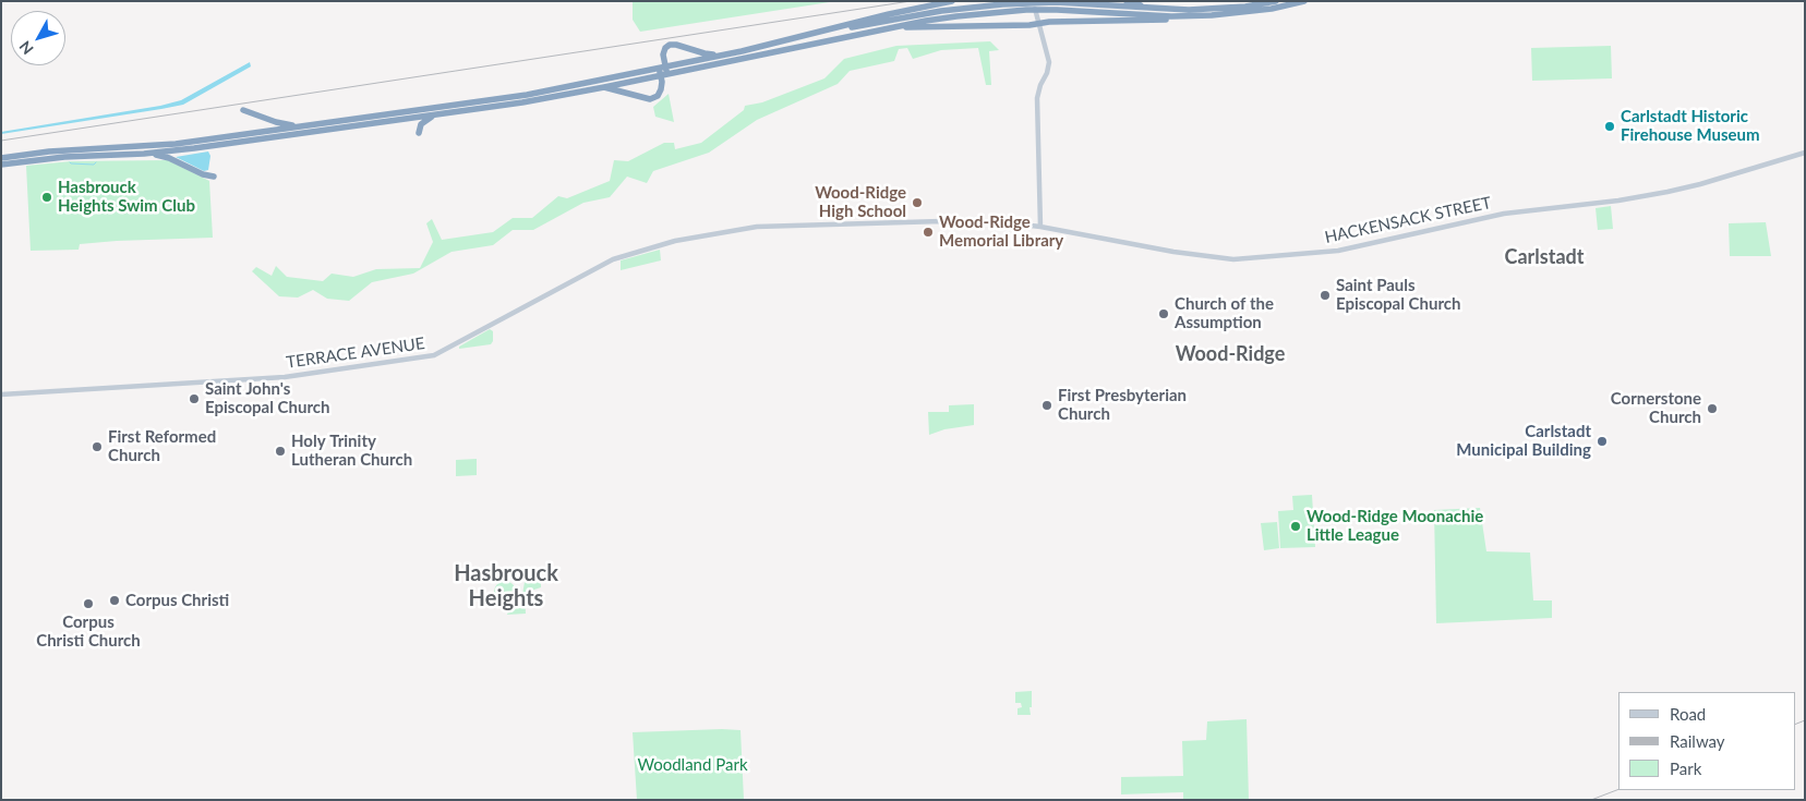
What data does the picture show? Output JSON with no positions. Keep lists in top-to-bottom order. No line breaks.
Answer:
{"streets":{"main road":["HACKENSACK STREET","TERRACE AVENUE"]},"crossings":[["HACKENSACK STREET","TERRACE AVENUE"]],"districts":["Carlstadt","Wood-Ridge","Hasbrouck Heights"],"parks":["Woodland Park"],"places":["Carlstadt Historic Firehouse Museum","Hasbrouck Heights Swim Club","Wood-Ridge High School","Wood-Ridge Memorial Library","Saint Pauls Episcopal Church","Church of the Assumption","Saint John's Episcopal Church","First Presbyterian Church","Cornerstone Church","Carlstadt Municipal Building","First Reformed Church","Holy Trinity Lutheran Church","Wood-Ridge Moonachie Little League","Corpus Christi","Corpus Christi Church"],"legend":["Road","Railway","Park"],"north":"bottom left"}
